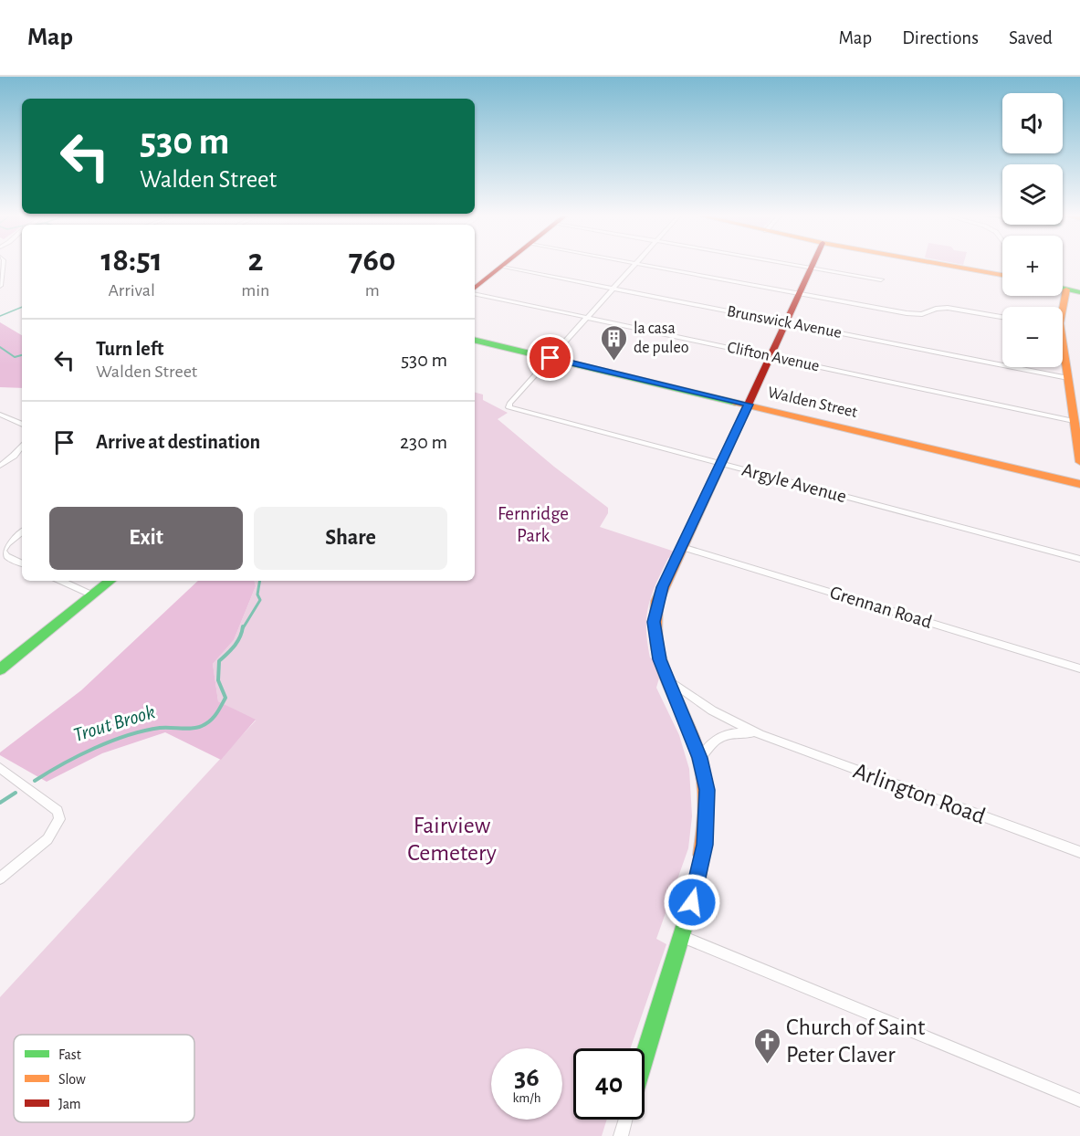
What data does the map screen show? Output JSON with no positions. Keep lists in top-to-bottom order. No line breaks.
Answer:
{"streets":{"street":["Brunswick Avenue","Clifton Avenue","Walden Street","Argyle Avenue","Grennan Road","Arlington Road"]},"crossings":[["Walden Street","Argyle Avenue"]],"water":["Trout Brook"],"parks":["Fernridge Park","Fairview Cemetery"],"places":{"building":["la casa de puleo"],"church":["Church of Saint Peter Claver"]},"legend":["Fast","Slow","Jam"],"page":{"header":"Map","nav":["Map","Directions","Saved"],"map_buttons":["+","−"],"turn":["530 m","Walden Street"],"eta":["18:51","Arrival","2","min","760","m"],"list":[{"name":"Turn left","note":"Walden Street","value":"530 m"},{"name":"Arrive at destination","value":"230 m"}],"buttons":["Exit","Share"],"speed":"36 km/h","limit":"40"}}
